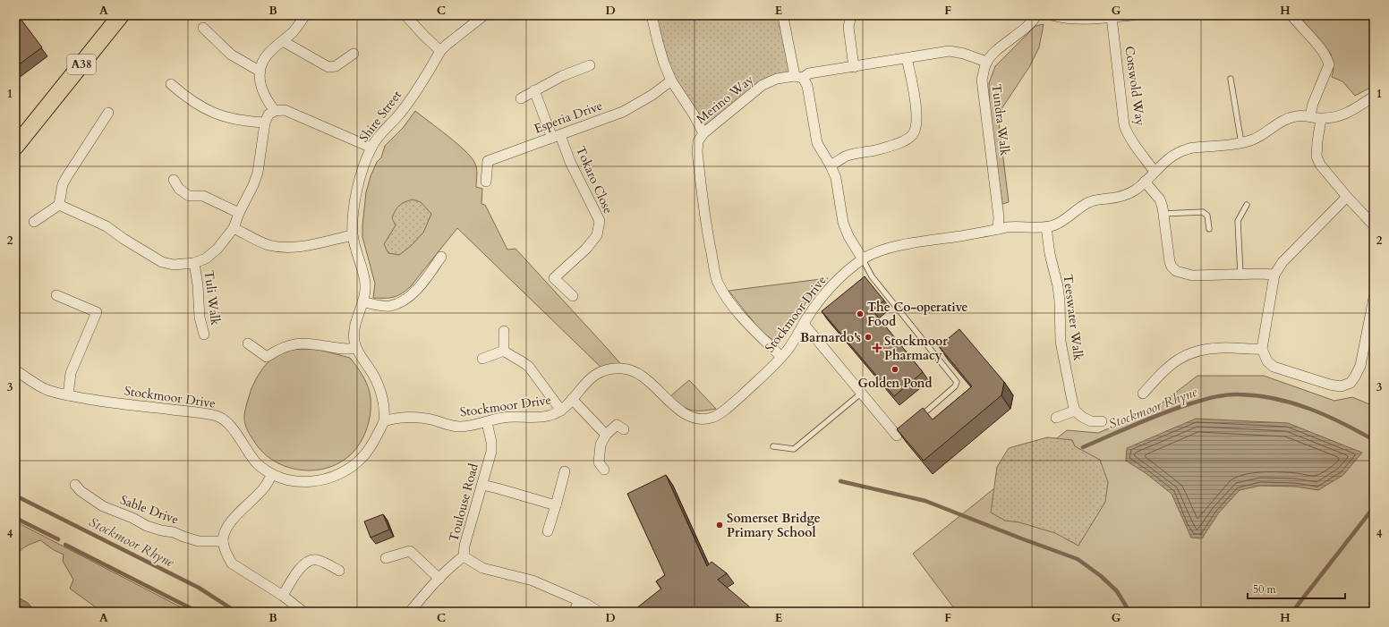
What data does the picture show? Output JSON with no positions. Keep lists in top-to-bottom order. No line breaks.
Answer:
{"streets":{"main road":["A38"],"street":["Cotswold Way","Merino Way","Shire Street","Esperia Drive","Tundra Walk","Tokaro Close","Tuli Walk","Stockmoor Drive","Teeswater Walk","Toulouse Road","Sable Drive"]},"crossings":[["Merino Way","Tundra Walk"],["Merino Way","Stockmoor Drive"],["Shire Street","Stockmoor Drive"],["Esperia Drive","Tokaro Close"],["Tundra Walk","Stockmoor Drive"],["Stockmoor Drive","Teeswater Walk"],["Stockmoor Drive","Toulouse Road"]],"water":["Stockmoor Rhyne"],"places":{"other":["The Co-operative Food","Barnardo's","Golden Pond","Somerset Bridge Primary School"],"health":["Stockmoor Pharmacy"]},"scale_bar":"50 m","grid":{"columns":["A","B","C","D","E","F","G","H"],"rows":["1","2","3","4"]}}
